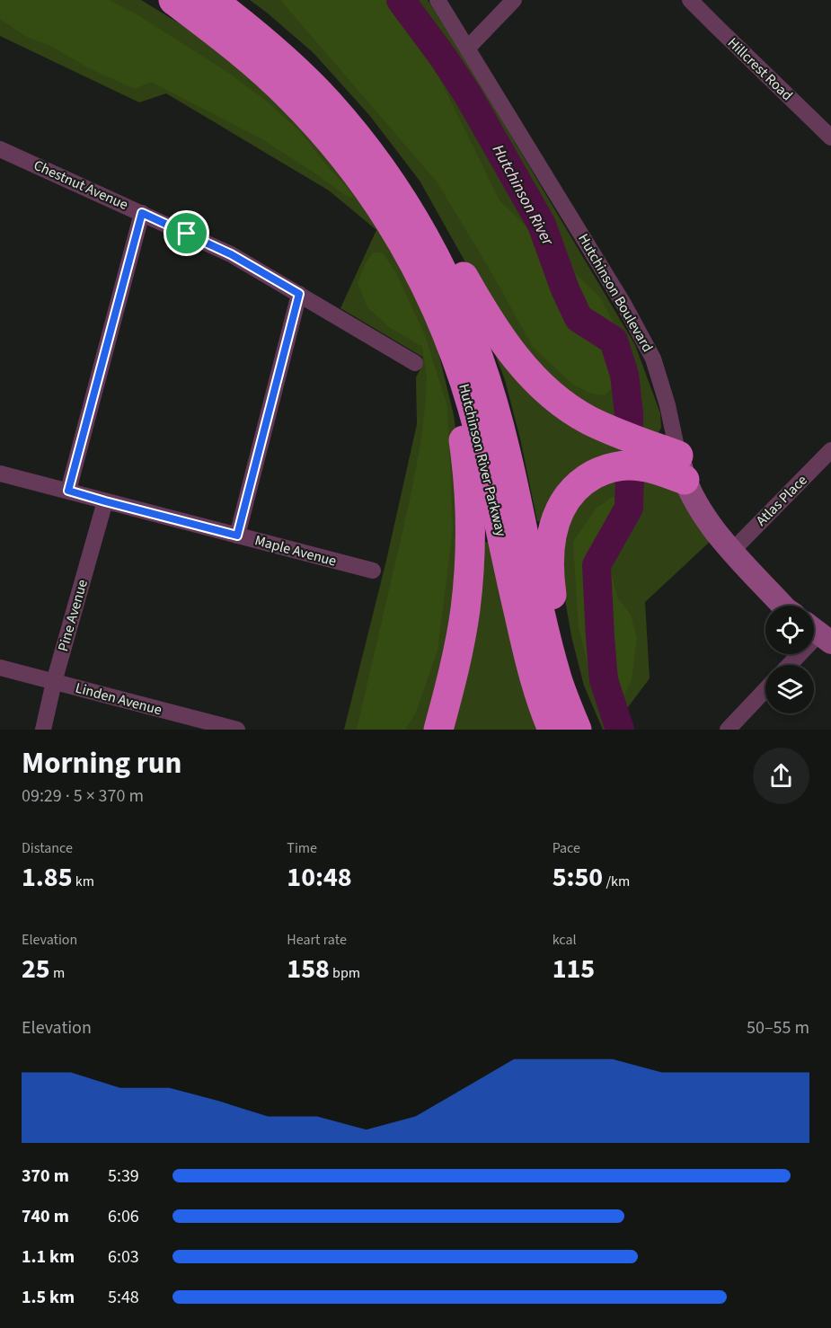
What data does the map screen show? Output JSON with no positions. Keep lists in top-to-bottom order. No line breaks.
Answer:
{"streets":{"highway":["Hutchinson River Parkway"],"street":["Hillcrest Road","Chestnut Avenue","Hutchinson Boulevard","Atlas Place","Maple Avenue","Pine Avenue","Linden Avenue"]},"crossings":[["Hutchinson Boulevard","Atlas Place"],["Maple Avenue","Pine Avenue"],["Pine Avenue","Linden Avenue"]],"water":["Hutchinson River"],"page":{"heading":["Morning run","09:29 · 5 × 370 m"],"stats":[["Distance","1.85 km"],["Time","10:48"],["Pace","5:50 /km"],["Elevation","25 m"],["Heart rate","158 bpm"],["kcal","115"]],"chart":["Elevation","50–55 m"],"list":[{"name":"370 m","note":"5:39"},{"name":"740 m","note":"6:06"},{"name":"1.1 km","note":"6:03"},{"name":"1.5 km","note":"5:48"}]}}
